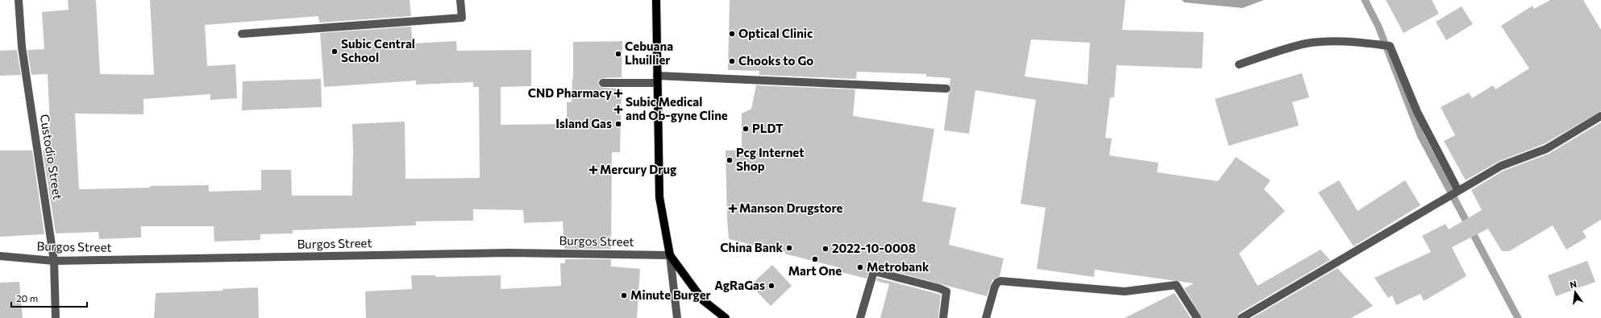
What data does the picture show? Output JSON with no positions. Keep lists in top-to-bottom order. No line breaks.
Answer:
{"streets":{"street":["Custodio Street","Burgos Street"]},"crossings":[["Custodio Street","Burgos Street"]],"places":{"other":["Optical Clinic","Subic Central School","Cebuana Lhuillier","Chooks to Go","Island Gas","PLDT","Pcg Internet Shop","China Bank","2022-10-0008","Mart One","Metrobank","AgRaGas","Minute Burger"],"health":["CND Pharmacy","Subic Medical and Ob-gyne Cline","Mercury Drug","Manson Drugstore"]},"scale_bar":"20 m","north":"top"}
